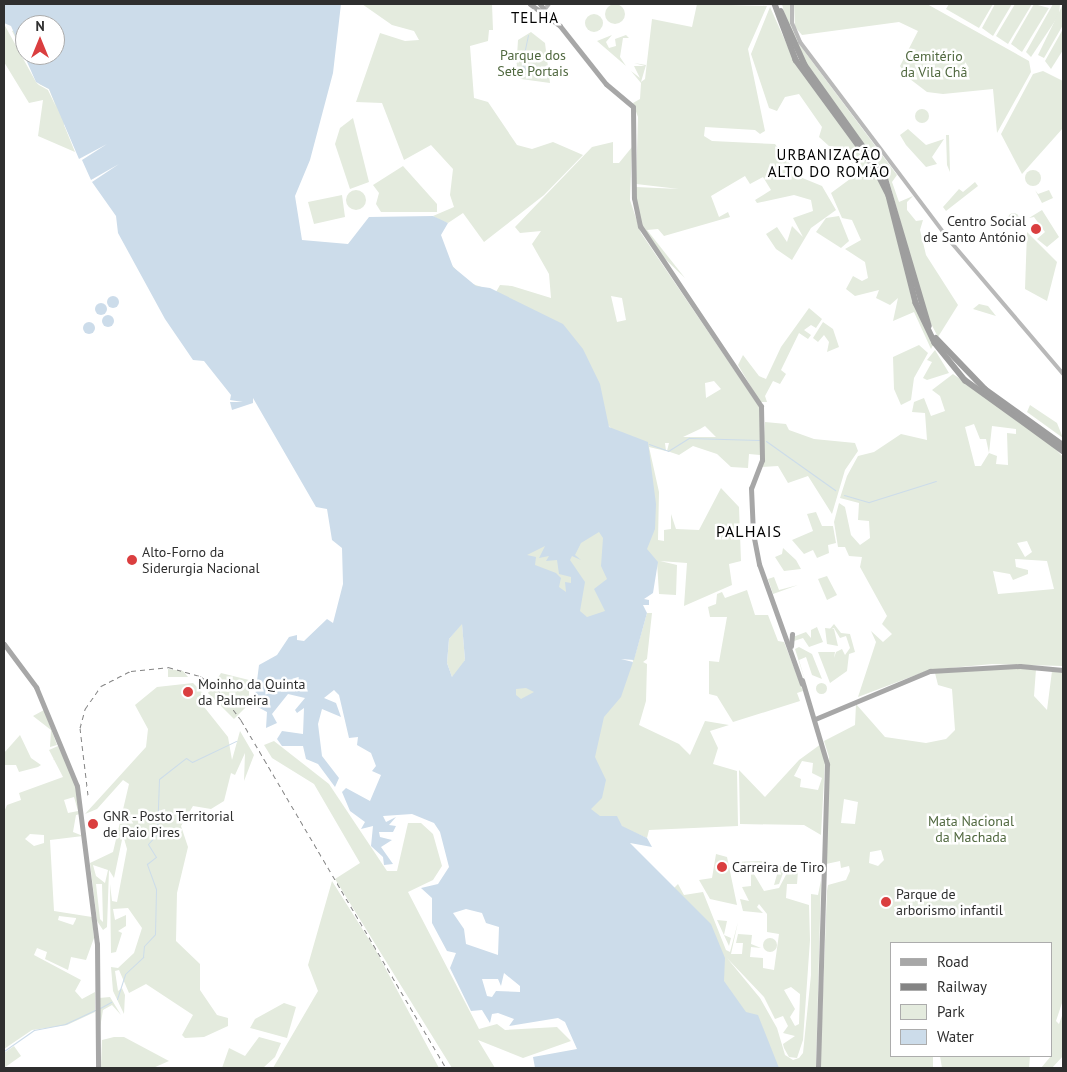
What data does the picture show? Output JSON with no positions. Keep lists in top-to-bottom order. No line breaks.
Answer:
{"districts":["TELHA","URBANIZAÇÃO ALTO DO ROMÃO","PALHAIS"],"parks":["Parque dos Sete Portais","Cemitério da Vila Chã","Mata Nacional da Machada"],"places":["Centro Social de Santo António","Alto-Forno da Siderurgia Nacional","Moinho da Quinta da Palmeira","GNR - Posto Territorial de Paio Pires","Carreira de Tiro","Parque de arborismo infantil"],"legend":["Road","Railway","Park","Water"],"north":"top"}
